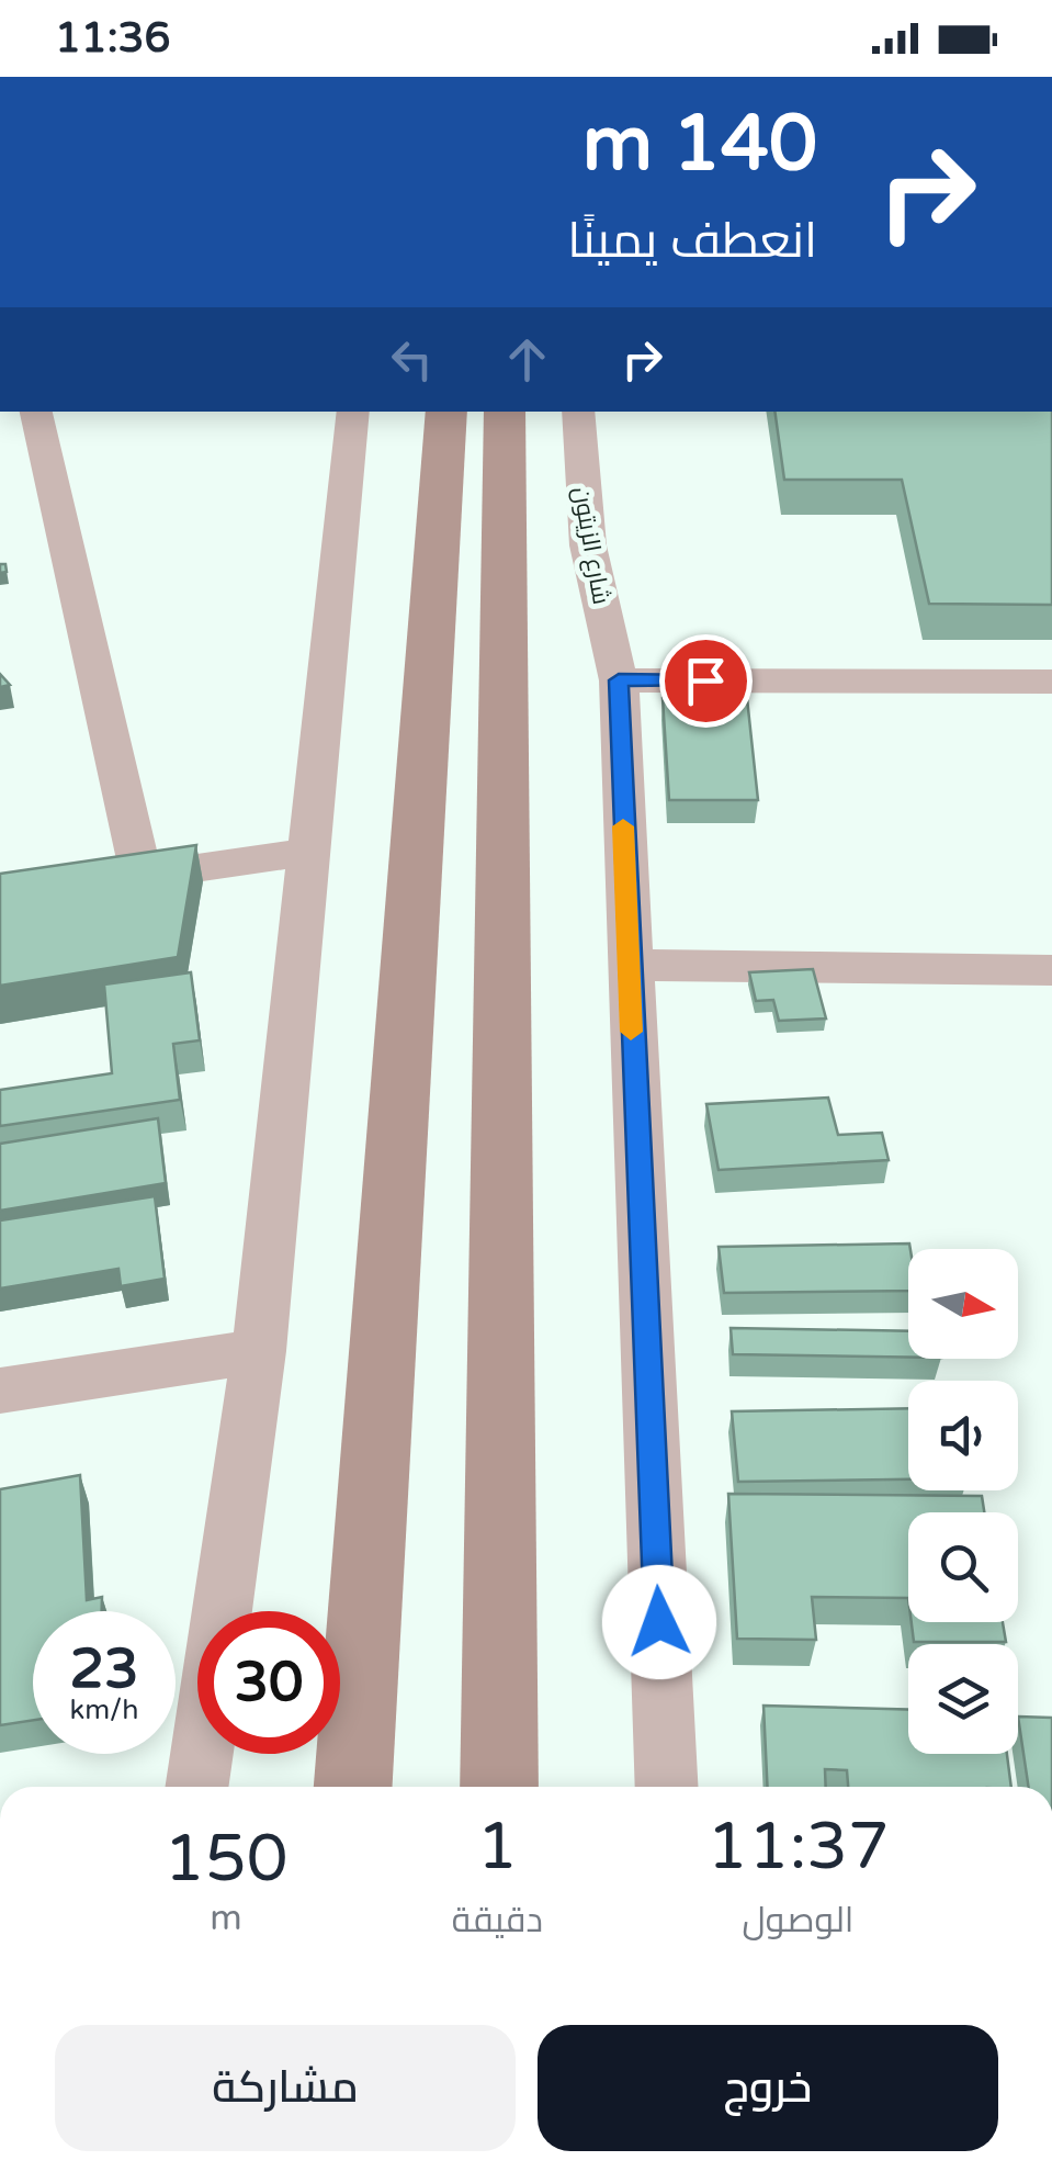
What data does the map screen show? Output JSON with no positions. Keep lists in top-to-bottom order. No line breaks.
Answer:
{"streets":{"street":["شارع الزيتون"]},"north":"right","page":{"status":"11:36","turn":["140 m","انعطف يمينًا"],"speed":"23 km/h","limit":"30","eta":["11:37","الوصول","1","دقيقة","150","m"],"buttons":["خروج","مشاركة"]}}
